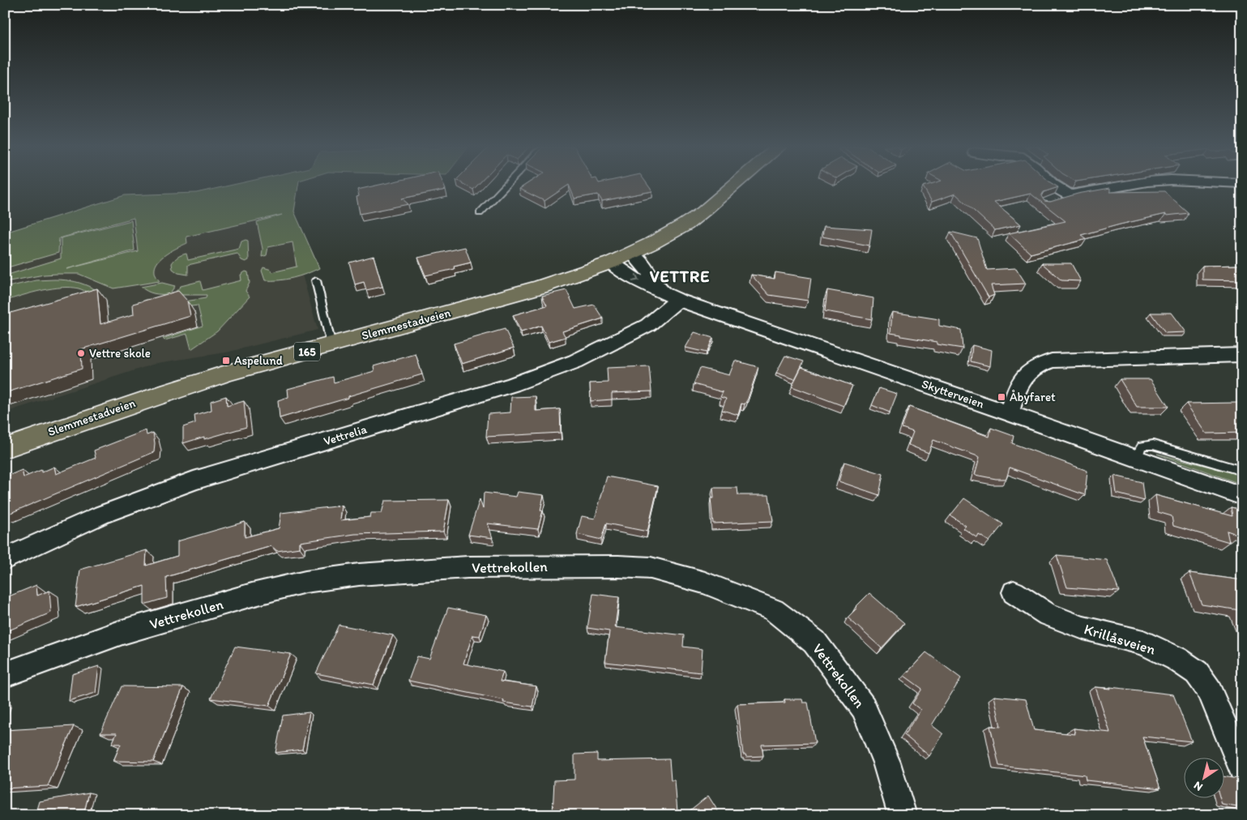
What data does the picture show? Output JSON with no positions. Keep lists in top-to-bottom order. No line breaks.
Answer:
{"streets":{"main road":["Slemmestadveien","165"],"street":["Skytterveien","Vettrelia","Vettrekollen","Krillåsveien"]},"crossings":[["Slemmestadveien","Skytterveien"],["Skytterveien","Vettrelia"]],"districts":["VETTRE"],"places":{"other":["Vettre skole"],"transit":["Aspelund","Åbyfaret"]},"north":"bottom left"}
